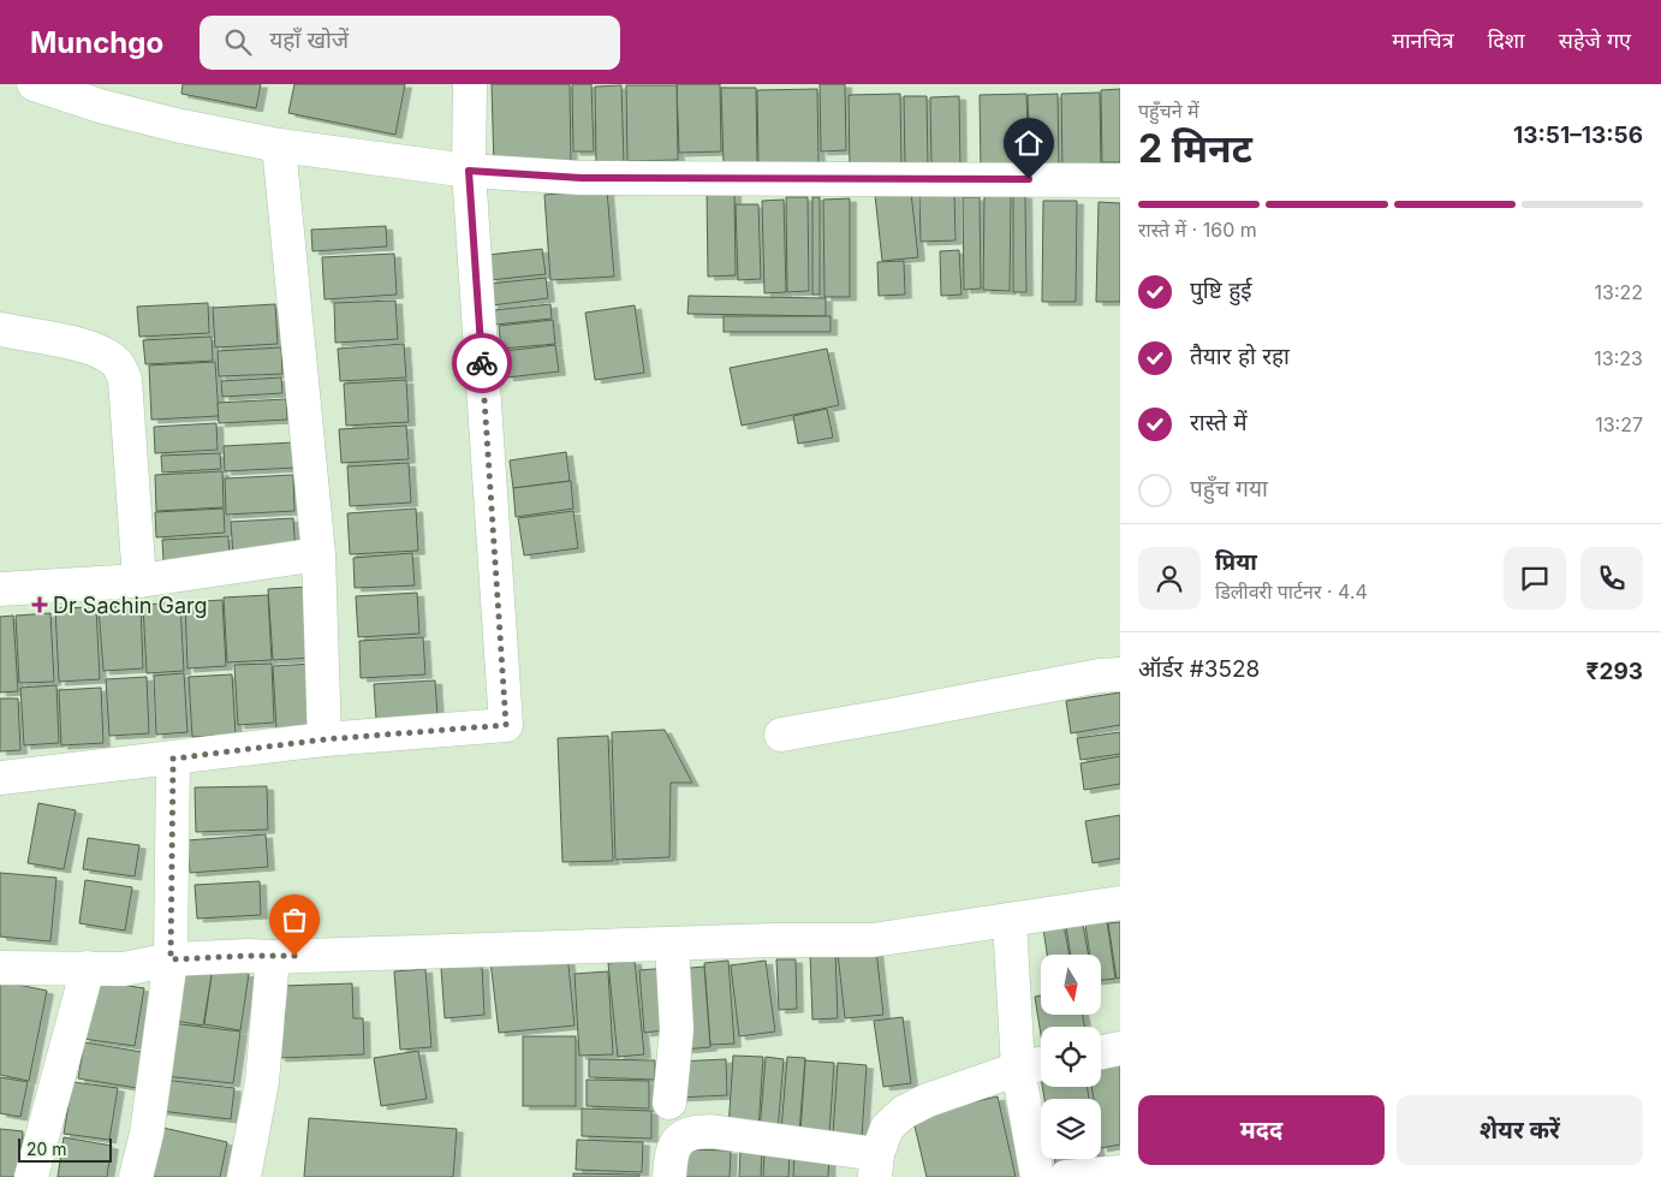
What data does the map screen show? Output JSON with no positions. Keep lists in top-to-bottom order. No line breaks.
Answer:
{"places":{"health":["Dr Sachin Garg"]},"scale_bar":"20 m","north":"bottom","page":{"header":"Munchgo","search":"यहाँ खोजें","nav":["मानचित्र","दिशा","सहेजे गए"],"heading":["2 मिनट","पहुँचने में","13:51–13:56"],"panel":["प्रिया","डिलीवरी पार्टनर · 4.4","ऑर्डर #3528","₹293"],"bar":"रास्ते में · 160 m","list":[["पुष्टि हुई","13:22"],["तैयार हो रहा","13:23"],["रास्ते में","13:27"],"पहुँच गया"],"buttons":["मदद","शेयर करें"],"scale":"20 m"}}
